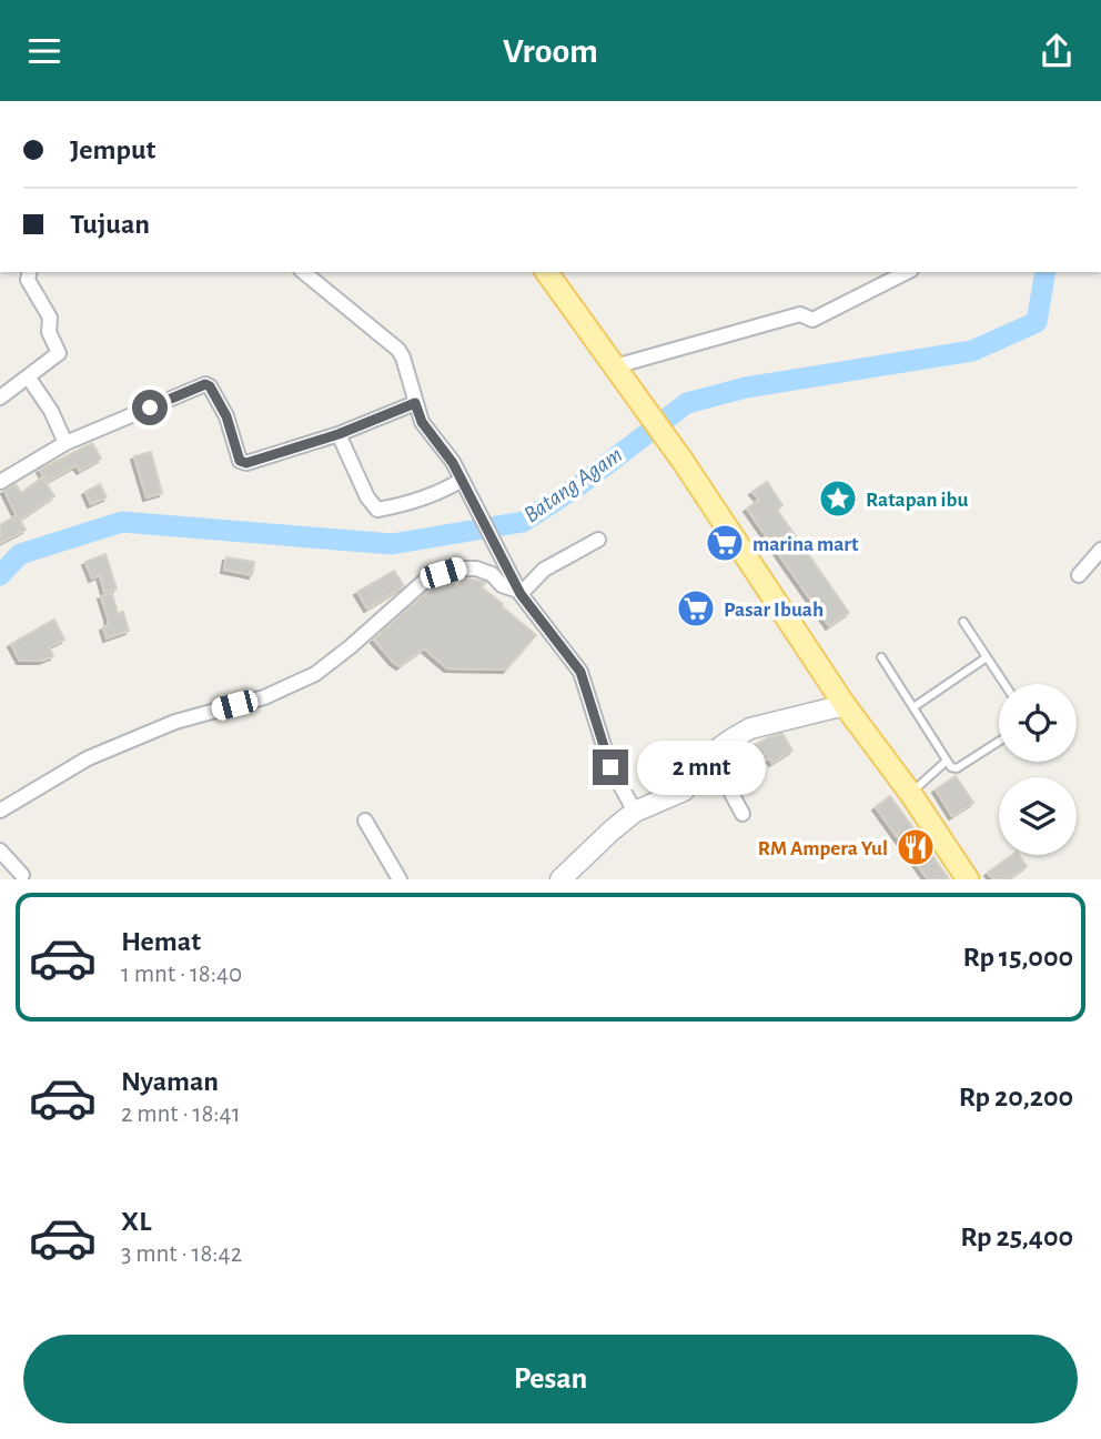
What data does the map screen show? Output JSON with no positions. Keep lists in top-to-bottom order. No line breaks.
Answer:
{"water":["Batang Agam"],"places":{"place":["Ratapan ibu"],"supermarket":["marina mart","Pasar Ibuah"],"restaurant":["RM Ampera Yul"]},"page":{"header":"Vroom","banner":["Jemput","Tujuan"],"bubble":"2 mnt","list":[{"name":"Hemat","note":"1 mnt · 18:40","value":"Rp 15,000"},{"name":"Nyaman","note":"2 mnt · 18:41","value":"Rp 20,200"},{"name":"XL","note":"3 mnt · 18:42","value":"Rp 25,400"}],"buttons":"Pesan"}}
